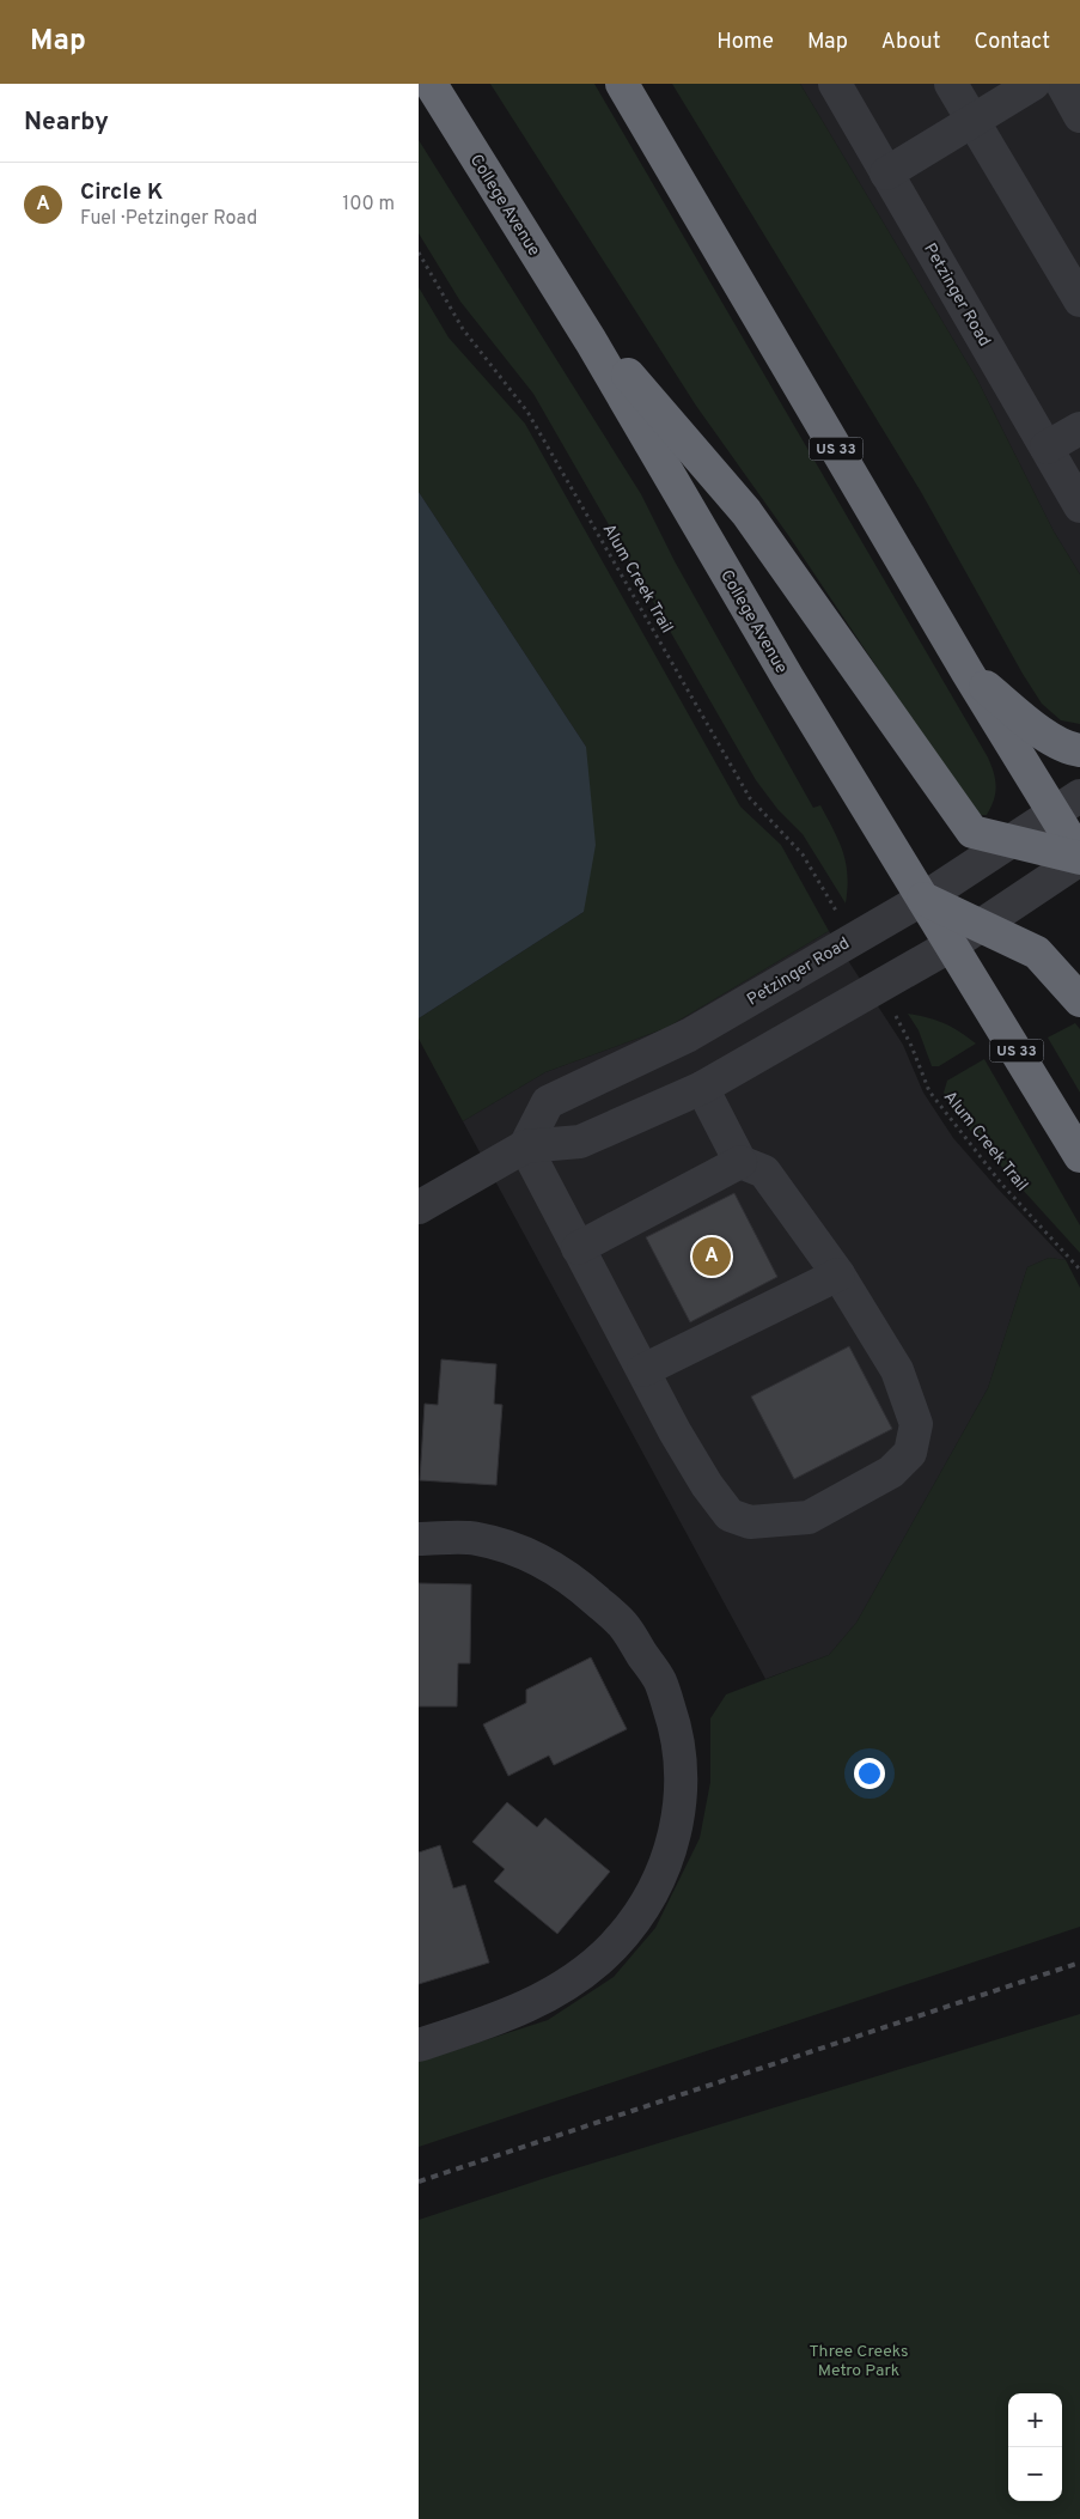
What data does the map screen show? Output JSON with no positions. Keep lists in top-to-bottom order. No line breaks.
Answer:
{"streets":{"highway":["College Avenue","US 33"],"street":["Petzinger Road"],"path":["Alum Creek Trail"]},"crossings":[["College Avenue","Petzinger Road"],["Petzinger Road","US 33"]],"parks":["Three Creeks Metro Park"],"page":{"header":"Map","nav":["Home","Map","About","Contact"],"heading":"Nearby","list":[{"mark":"A","name":"Circle K","note":"Fuel · Petzinger Road","value":"100 m"}],"pins":"A","map_buttons":["+","−"]}}
